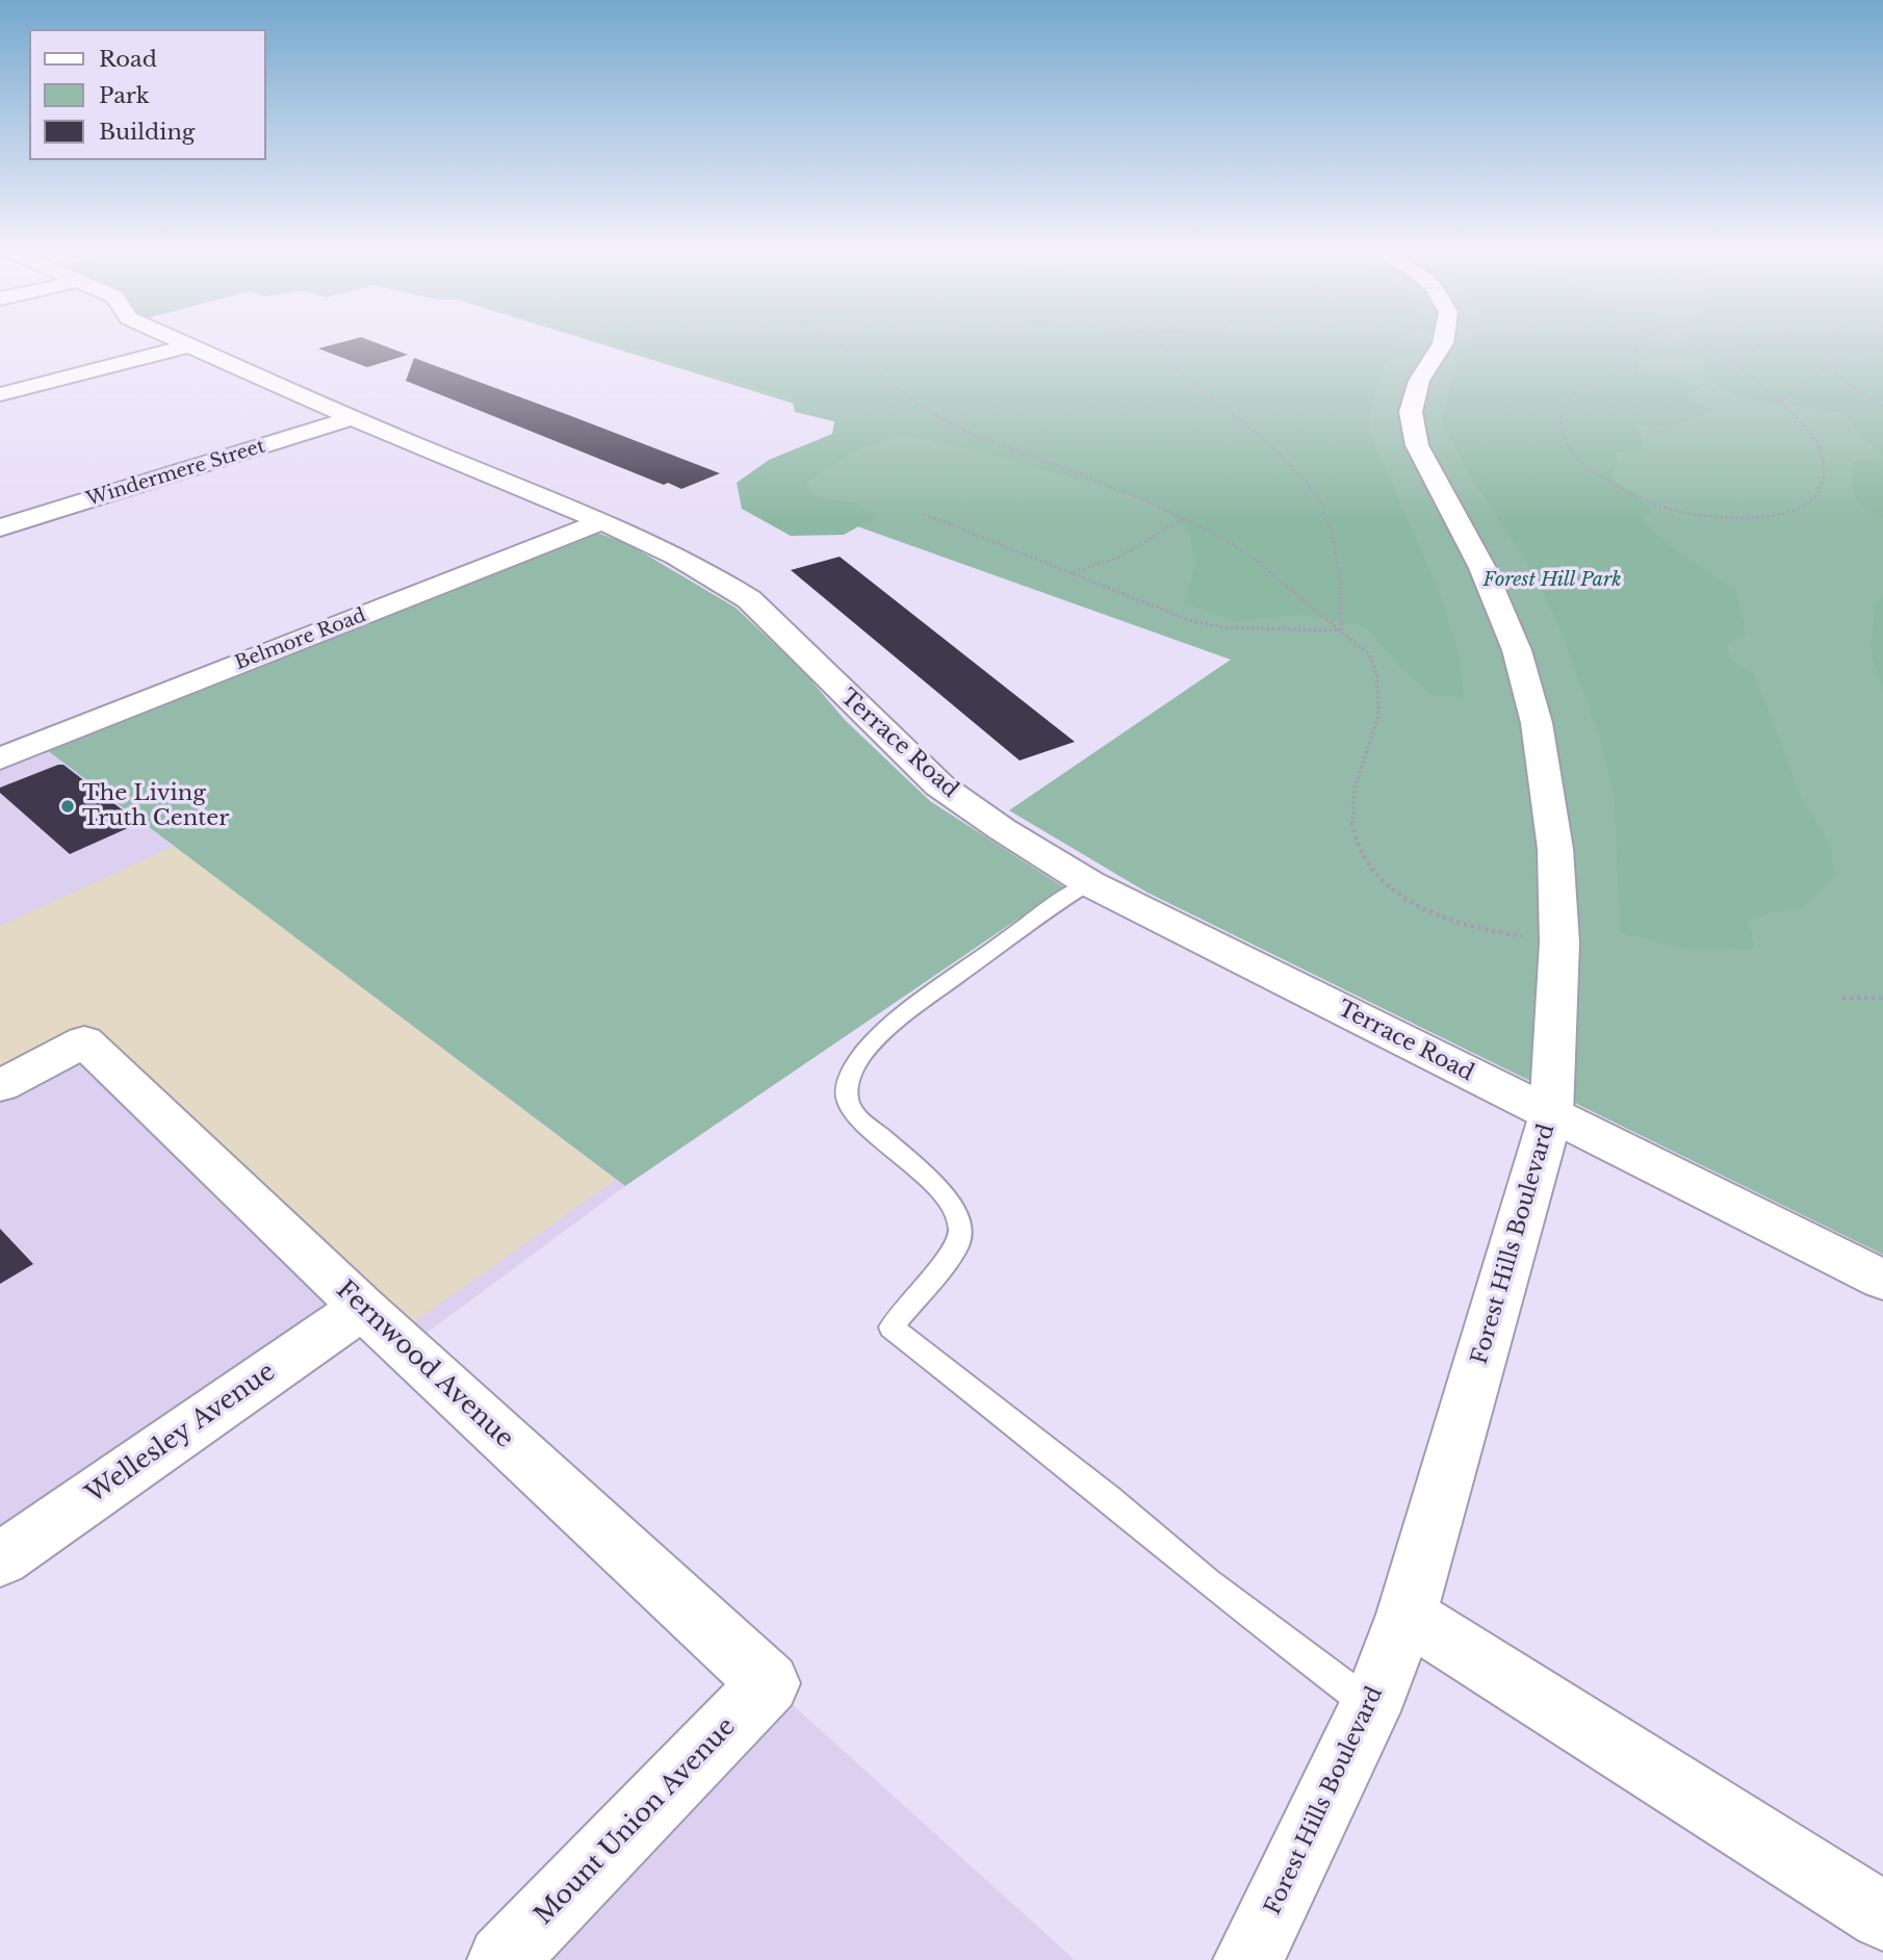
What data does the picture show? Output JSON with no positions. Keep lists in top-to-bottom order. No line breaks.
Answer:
{"streets":{"street":["Windermere Street","Belmore Road","Terrace Road","Forest Hills Boulevard","Fernwood Avenue","Wellesley Avenue","Mount Union Avenue"]},"crossings":[["Windermere Street","Terrace Road"],["Belmore Road","Terrace Road"],["Terrace Road","Forest Hills Boulevard"],["Fernwood Avenue","Wellesley Avenue"],["Fernwood Avenue","Mount Union Avenue"]],"parks":["Forest Hill Park"],"places":["The Living Truth Center"],"legend":["Road","Park","Building"]}
